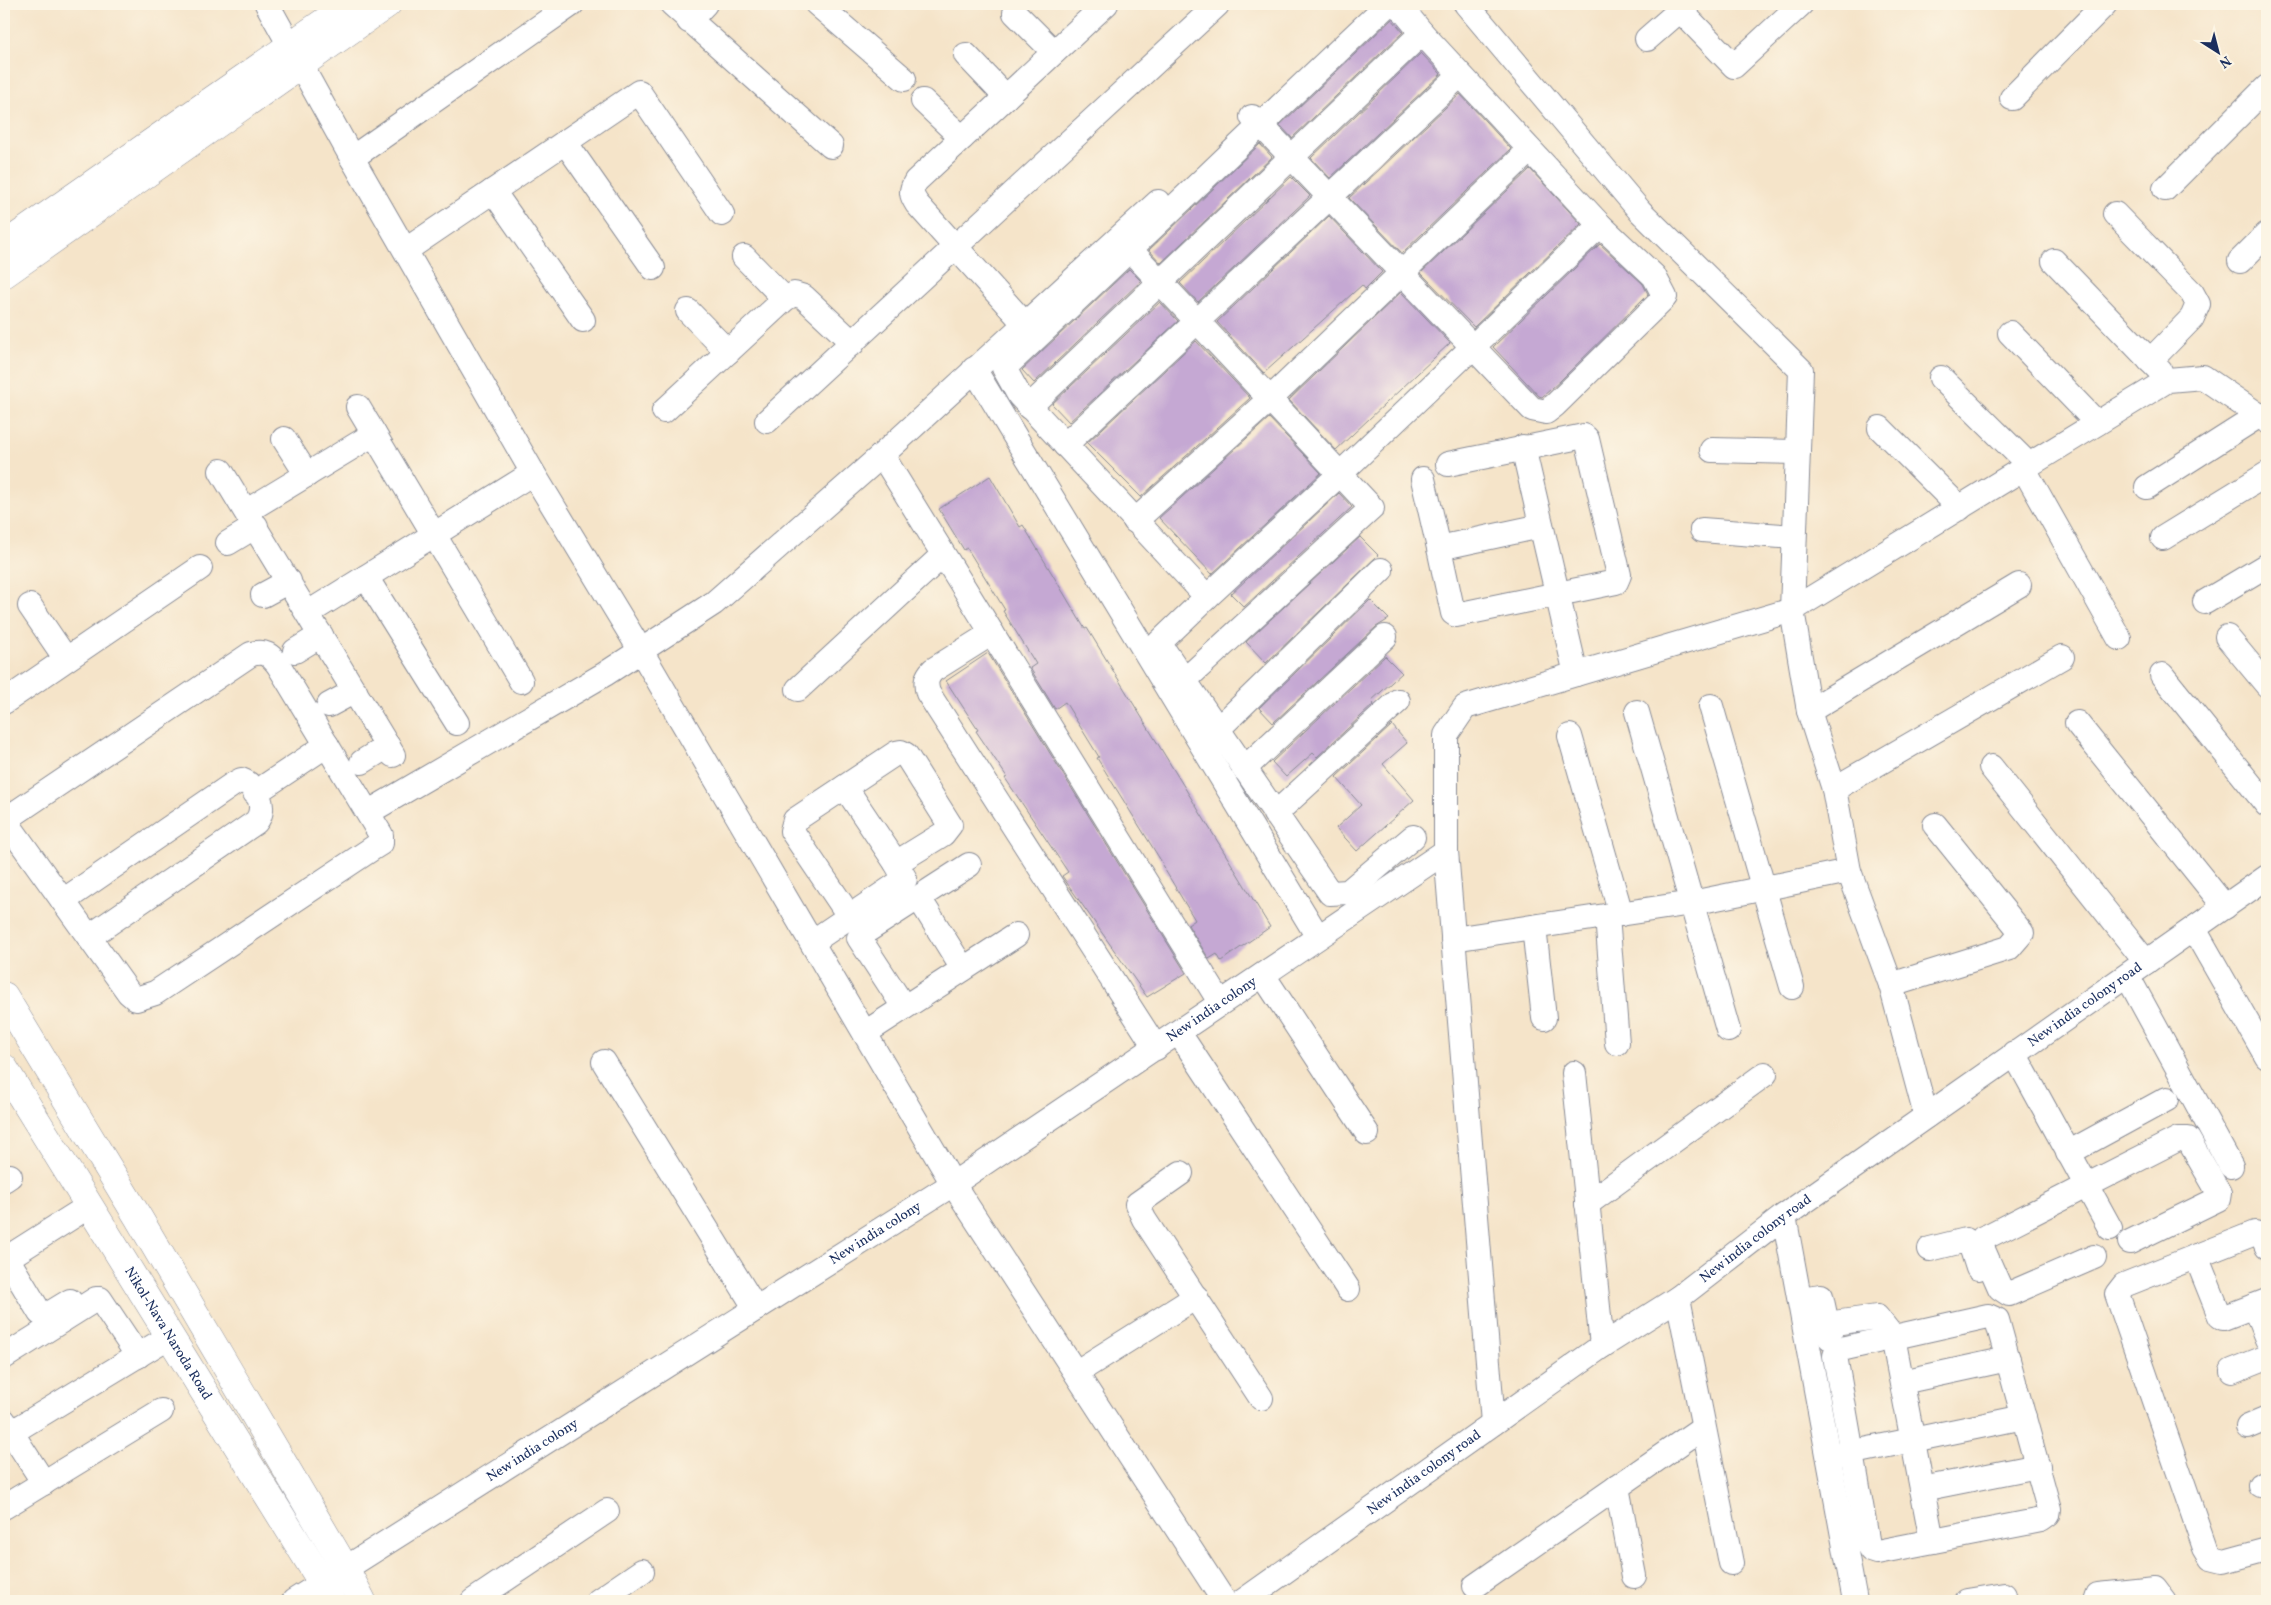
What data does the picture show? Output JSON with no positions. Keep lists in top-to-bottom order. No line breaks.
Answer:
{"streets":{"street":["New india colony road","New india colony","Nikol-Nava Naroda Road"]},"crossings":[["New india colony","Nikol-Nava Naroda Road"]],"north":"bottom right"}
